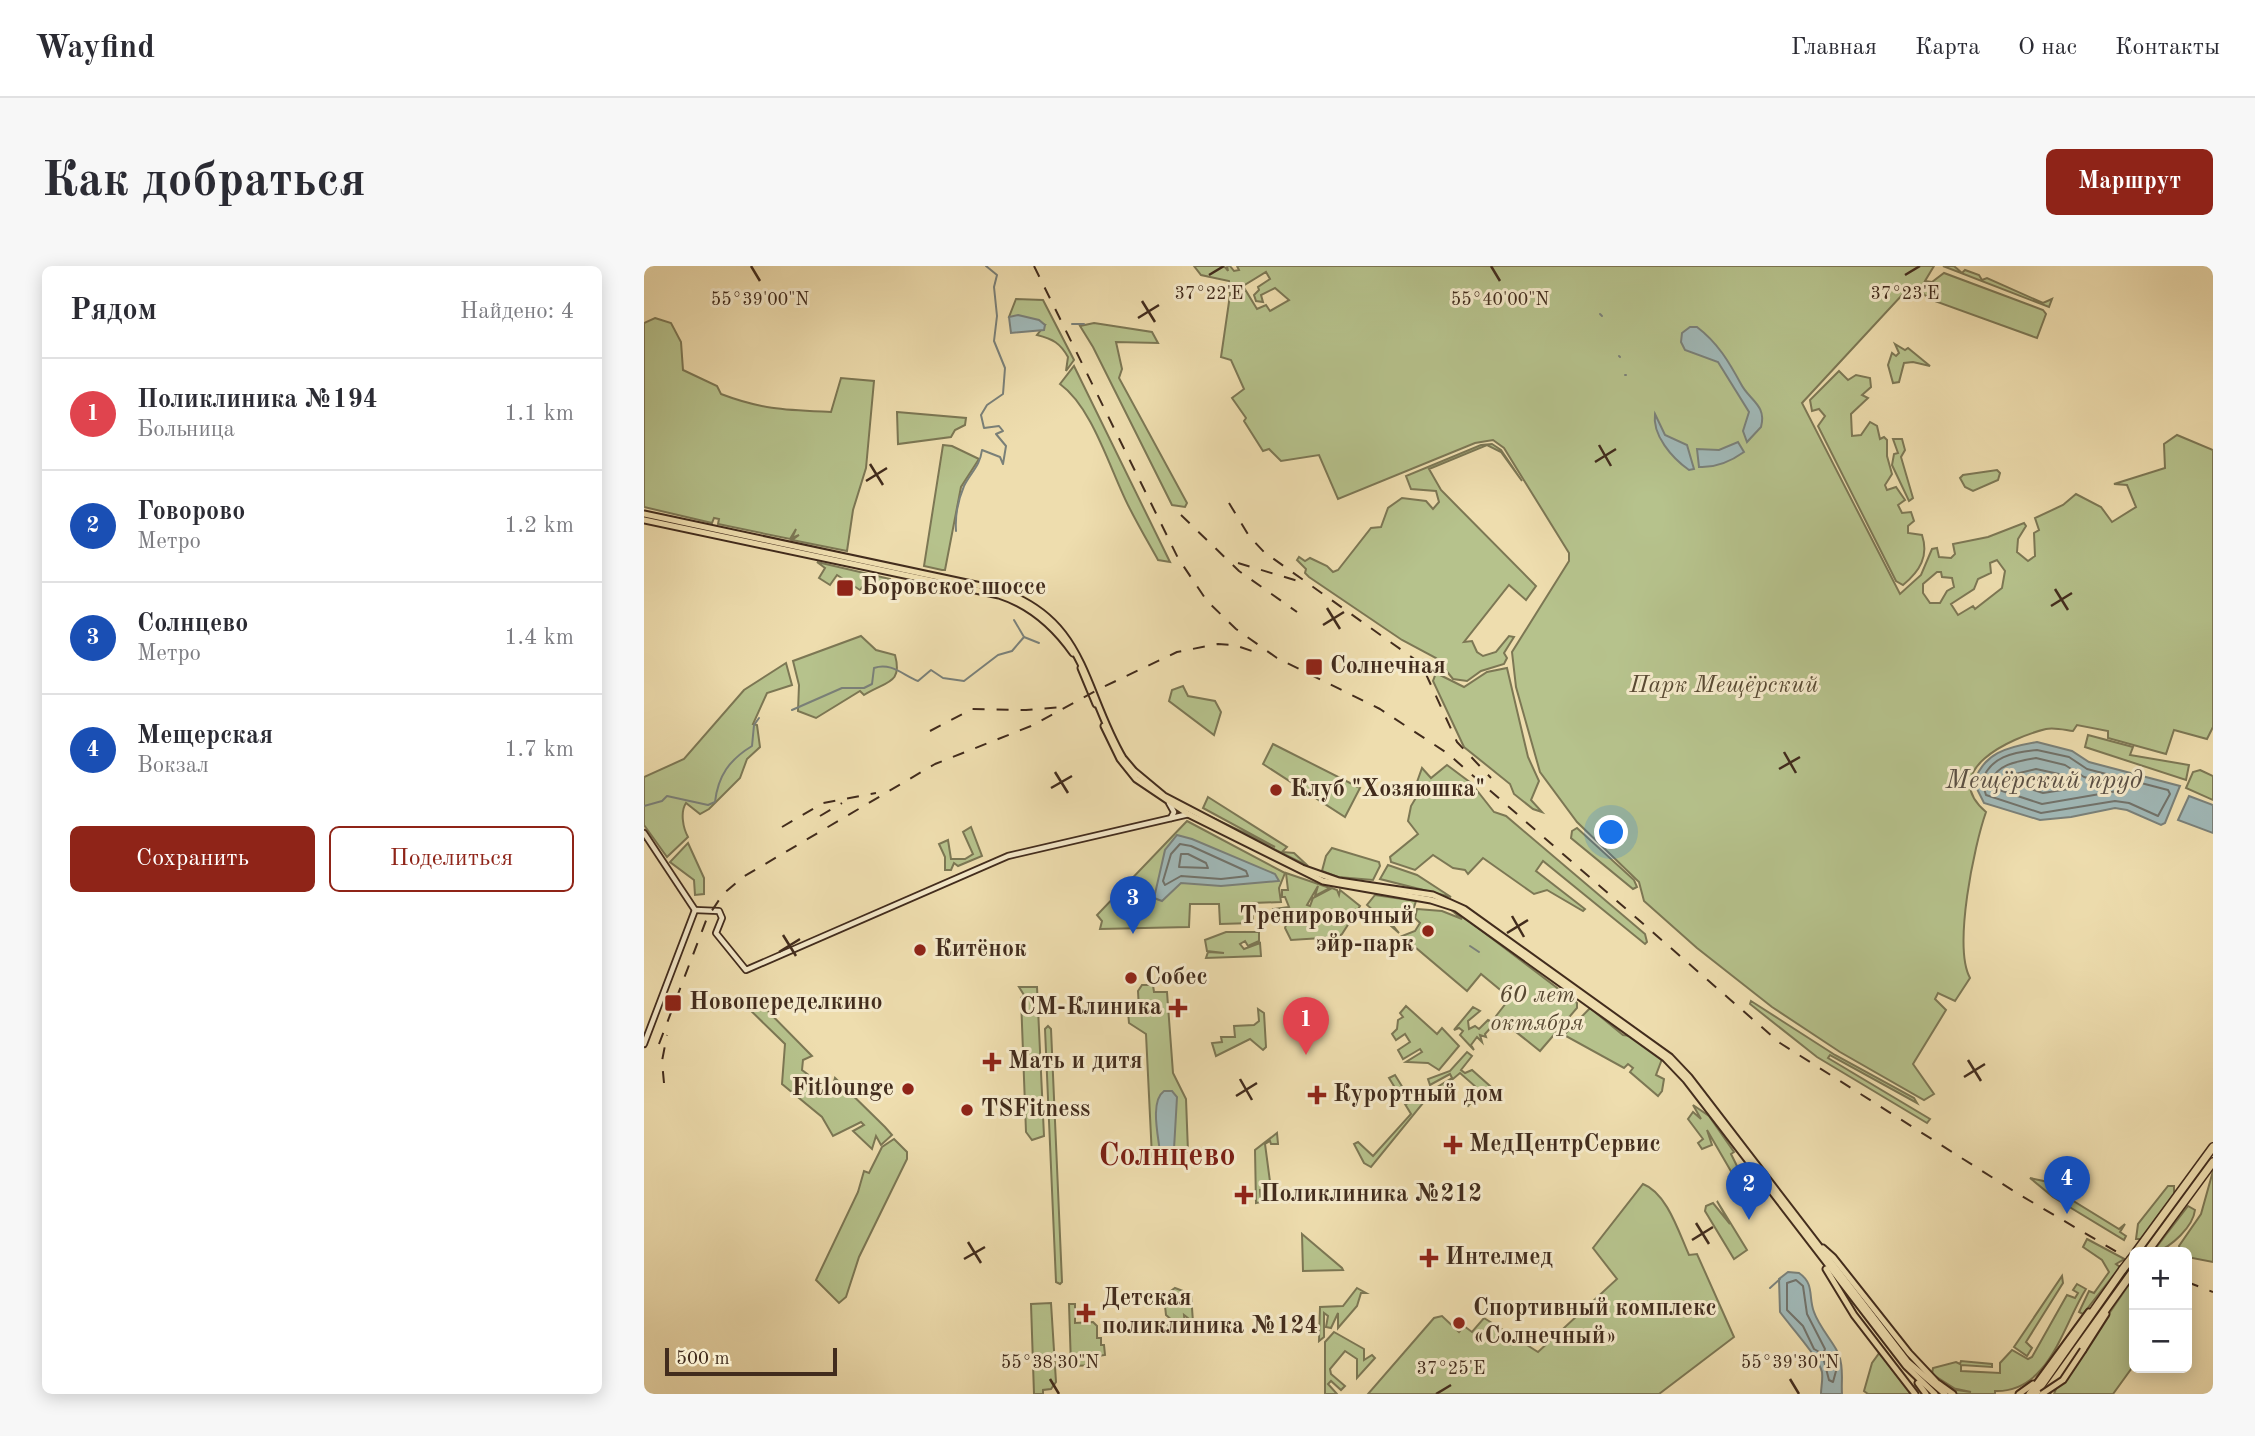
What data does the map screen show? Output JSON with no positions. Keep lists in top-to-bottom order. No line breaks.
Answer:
{"districts":["Солнцево"],"water":["Мещёрский пруд"],"parks":["Парк Мещёрский","60 лет октября"],"places":{"transit":["Боровское шоссе","Солнечная","Новопеределкино"],"other":["Клуб \"Хозяюшка\"","Тренировочный эйр-парк","Китёнок","Собес","Fitlounge","TSFitness","Спортивный комплекс «Солнечный»"],"health":["СМ-Клиника","Мать и дитя","Курортный дом","МедЦентрСервис","Поликлиника №212","Интелмед","Детская поликлиника №124"]},"scale_bar":"500 m","page":{"header":"Wayfind","nav":["Главная","Карта","О нас","Контакты"],"buttons":["Маршрут",["Сохранить","Поделиться"]],"title":"Как добраться","heading":["Рядом","Найдено: 4"],"list":[{"mark":"1","name":"Поликлиника №194","note":"Больница","value":"1.1 km"},{"mark":"2","name":"Говорово","note":"Метро","value":"1.2 km"},{"mark":"3","name":"Солнцево","note":"Метро","value":"1.4 km"},{"mark":"4","name":"Мещерская","note":"Вокзал","value":"1.7 km"}],"pins":["3","1","4","2"],"map_buttons":["+","−"],"scale":"500 m"},"coordinates":["37°22'E","37°23'E","55°39'00\"N","55°40'00\"N","55°38'30\"N","55°39'30\"N","37°25'E"]}
